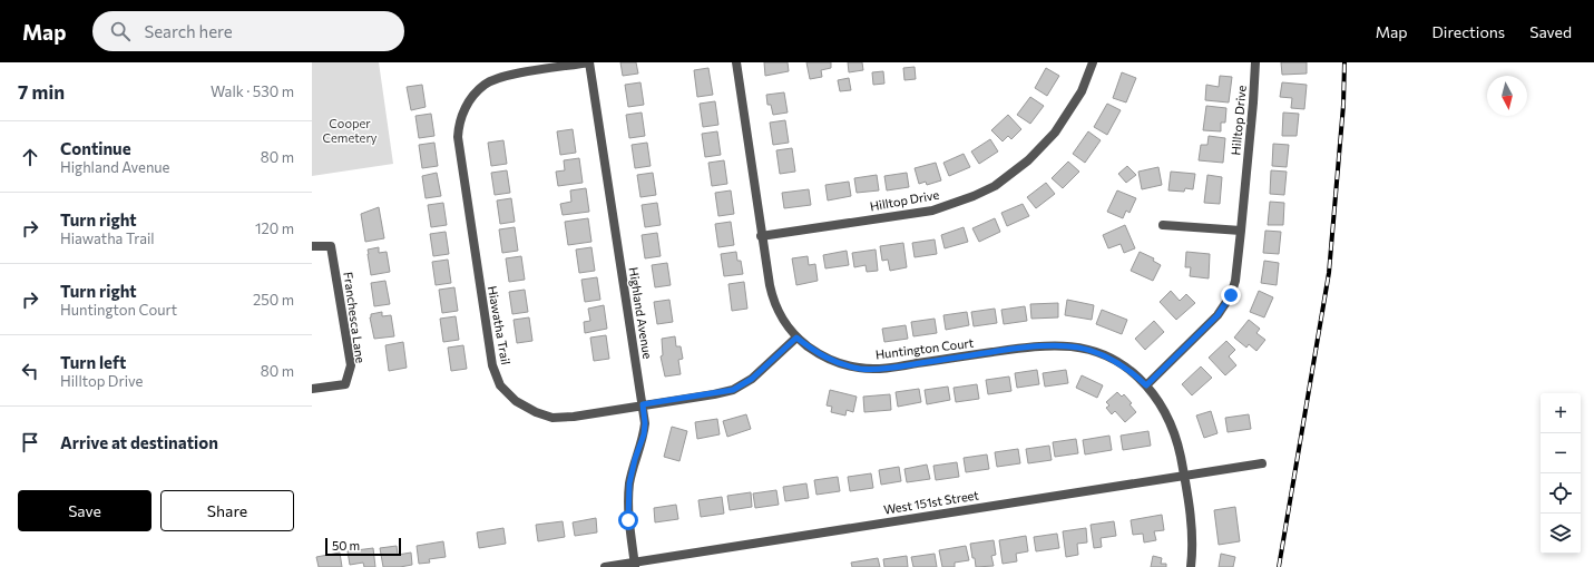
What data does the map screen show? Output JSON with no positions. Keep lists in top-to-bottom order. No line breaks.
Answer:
{"streets":{"street":["Hilltop Drive","Highland Avenue","Franchesca Lane","Hiawatha Trail","Huntington Court","West 151st Street"]},"crossings":[["Hilltop Drive","Huntington Court"],["Highland Avenue","Hiawatha Trail"],["Highland Avenue","West 151st Street"],["Hiawatha Trail","Huntington Court"],["Huntington Court","West 151st Street"]],"parks":["Cooper Cemetery"],"scale_bar":"50 m","north":"bottom","page":{"header":"Map","search":"Search here","nav":["Map","Directions","Saved"],"heading":["7 min","Walk · 530 m"],"list":[["Continue","Highland Avenue","80 m"],["Turn right","Hiawatha Trail","120 m"],["Turn right","Huntington Court","250 m"],["Turn left","Hilltop Drive","80 m"],"Arrive at destination"],"map_buttons":["+","−"],"buttons":["Save","Share"],"scale":"50 m"}}
